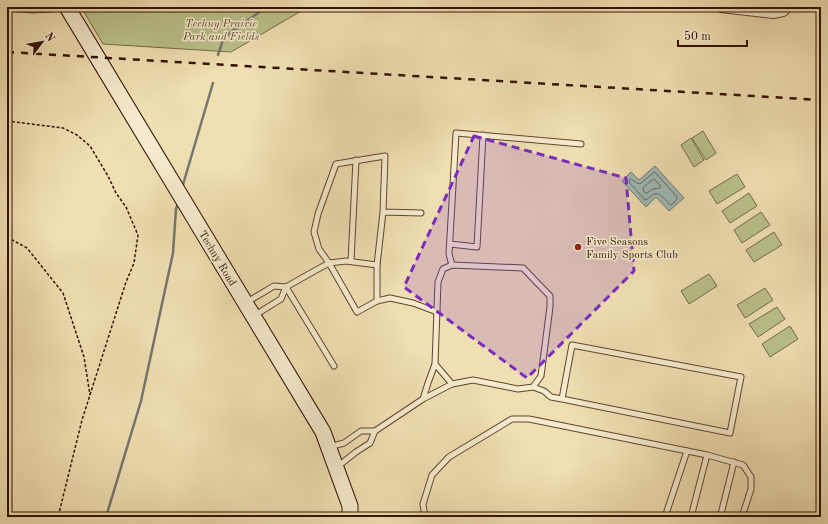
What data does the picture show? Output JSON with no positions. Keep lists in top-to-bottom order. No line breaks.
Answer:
{"streets":{"main road":["Techny Road"]},"parks":["Techny Prairie Park and Fields"],"places":["Five Seasons Family Sports Club"],"scale_bar":"50 m","north":"top right"}
